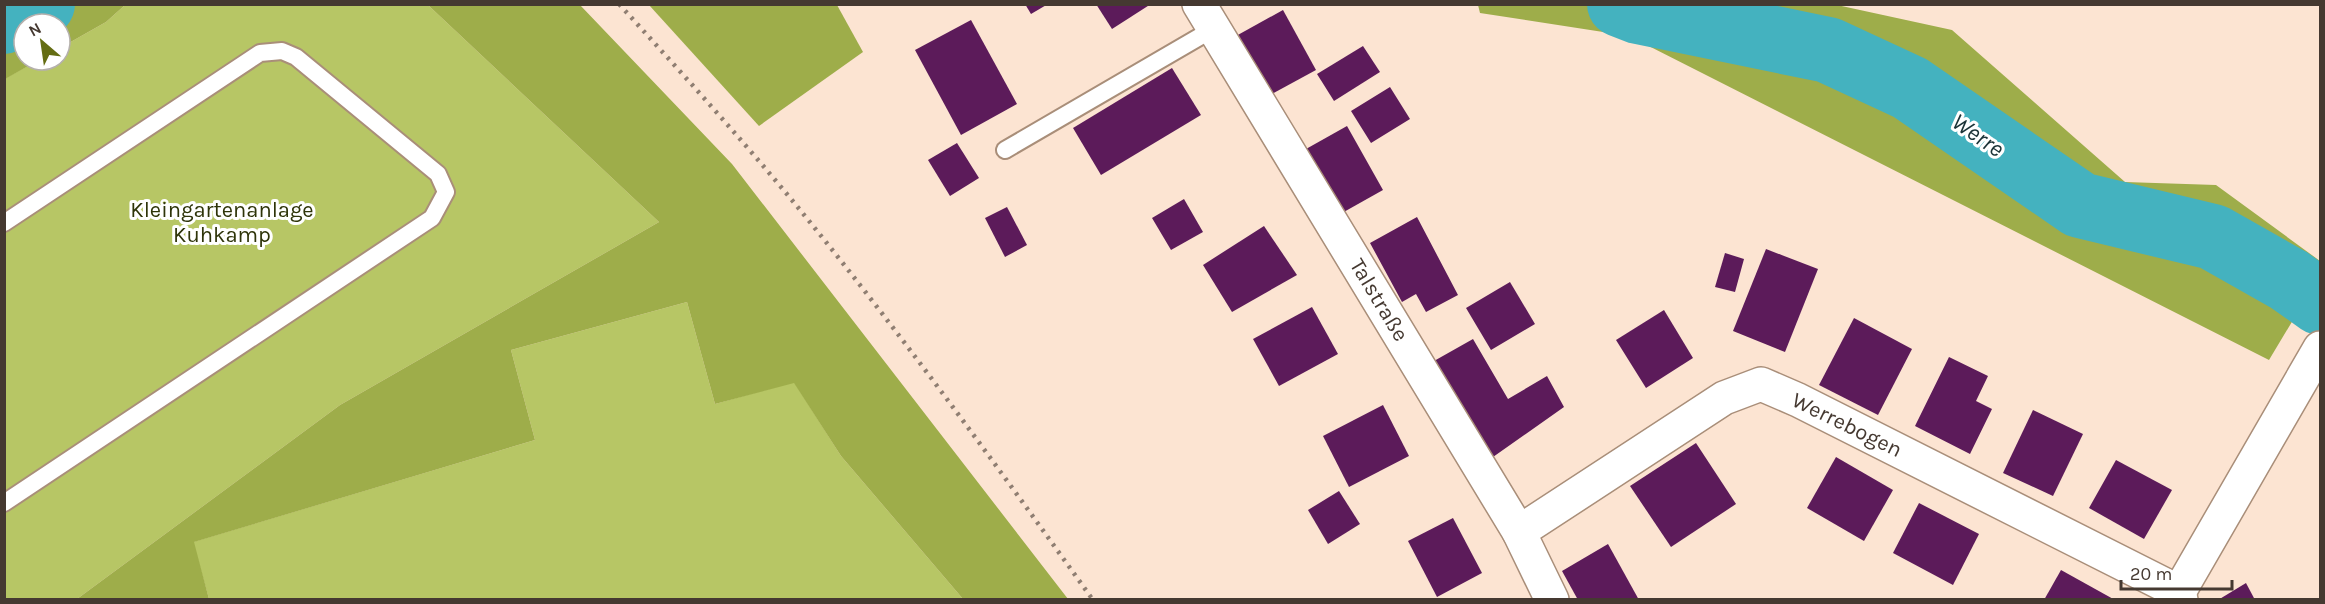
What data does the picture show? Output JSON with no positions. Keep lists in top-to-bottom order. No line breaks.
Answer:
{"streets":{"street":["Talstraße","Werrebogen"]},"crossings":[["Talstraße","Werrebogen"]],"water":["Werre"],"parks":["Kleingartenanlage Kuhkamp"],"scale_bar":"20 m","north":"top left"}
